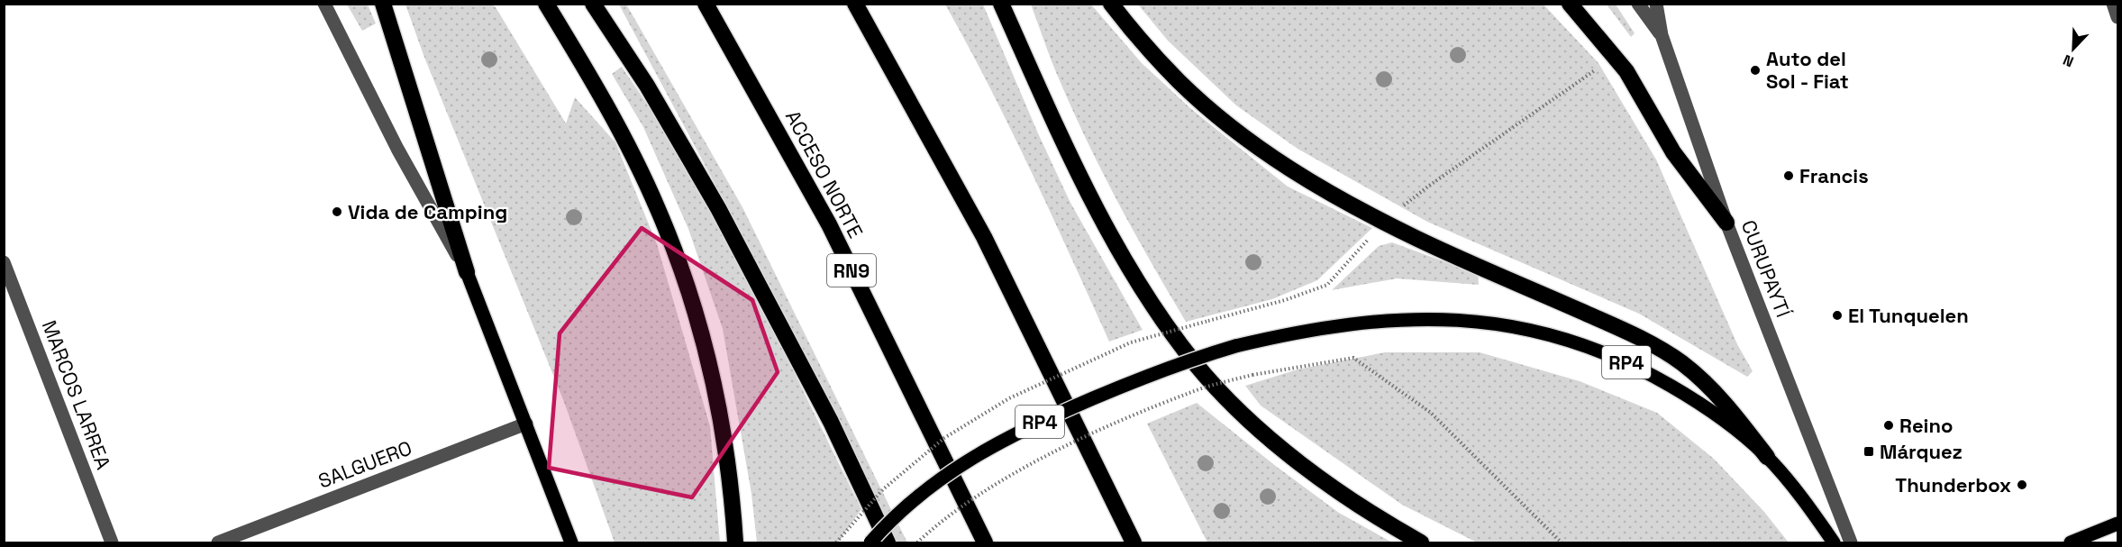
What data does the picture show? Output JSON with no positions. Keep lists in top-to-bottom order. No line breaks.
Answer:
{"streets":{"highway":["ACCESO NORTE","RN9"],"main road":["RP4"],"street":["CURUPAYTÍ","MARCOS LARREA","SALGUERO"]},"places":{"other":["Auto del Sol - Fiat","Francis","Vida de Camping","El Tunquelen","Reino","Thunderbox"],"transit":["Márquez"]},"north":"bottom left"}
